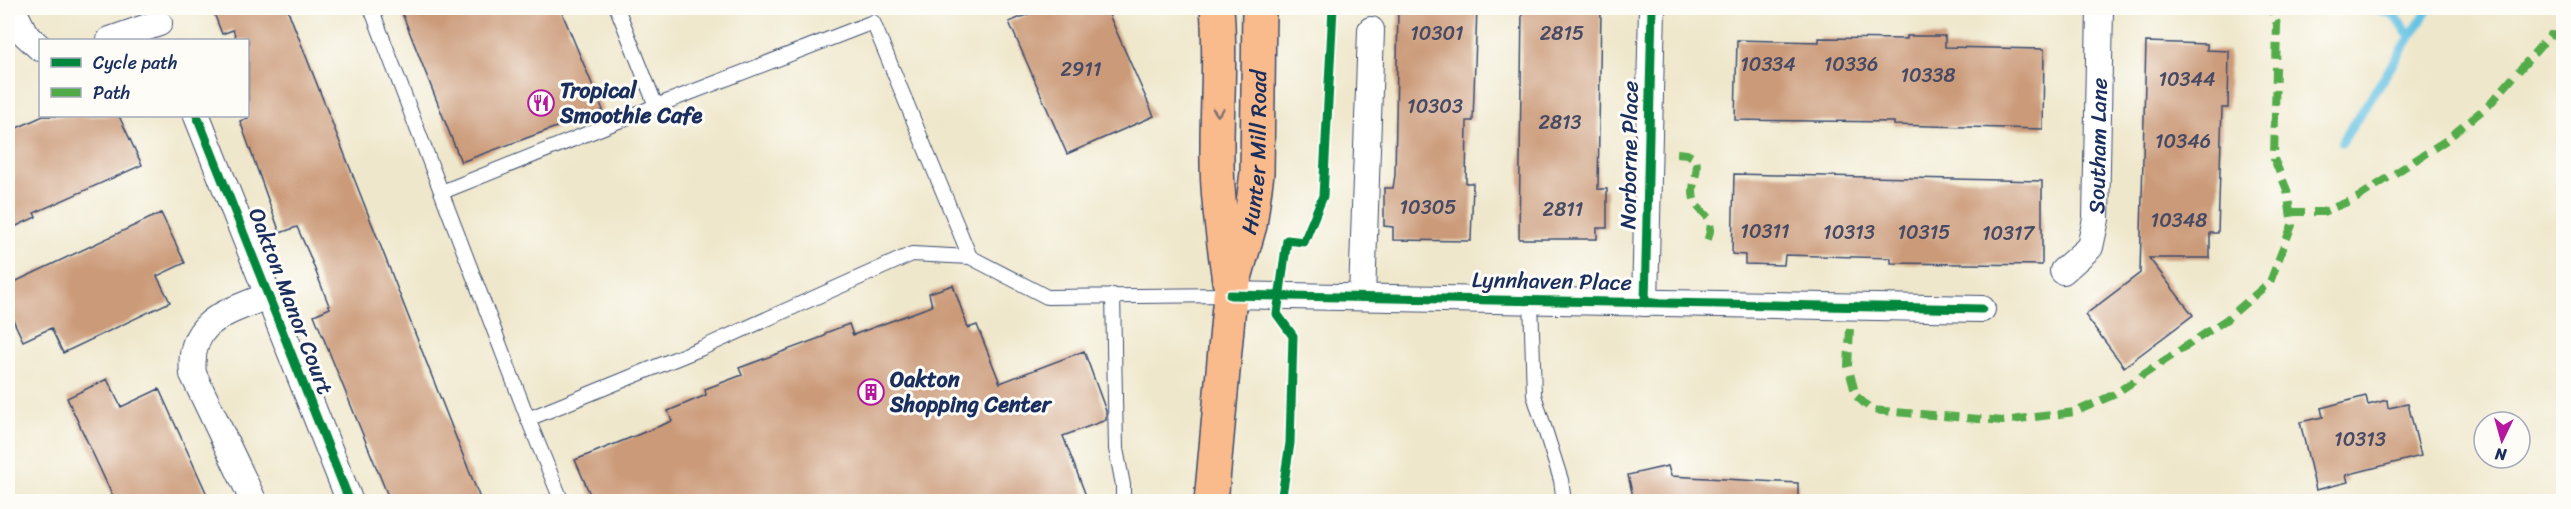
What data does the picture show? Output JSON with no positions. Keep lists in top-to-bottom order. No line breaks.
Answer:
{"streets":{"main road":["Hunter Mill Road"],"street":["Southam Lane","Norborne Place","Lynnhaven Place","Oakton Manor Court"]},"crossings":[["Hunter Mill Road","Lynnhaven Place"],["Norborne Place","Lynnhaven Place"]],"places":{"restaurant":["Tropical Smoothie Cafe"],"building":["Oakton Shopping Center"]},"house_numbers":["10301","2815","10334","10336","2911","10338","10344","10303","2813","10346","10305","2811","10348","10311","10313","10315","10317","10313"],"legend":["Cycle path","Path"],"north":"bottom"}
